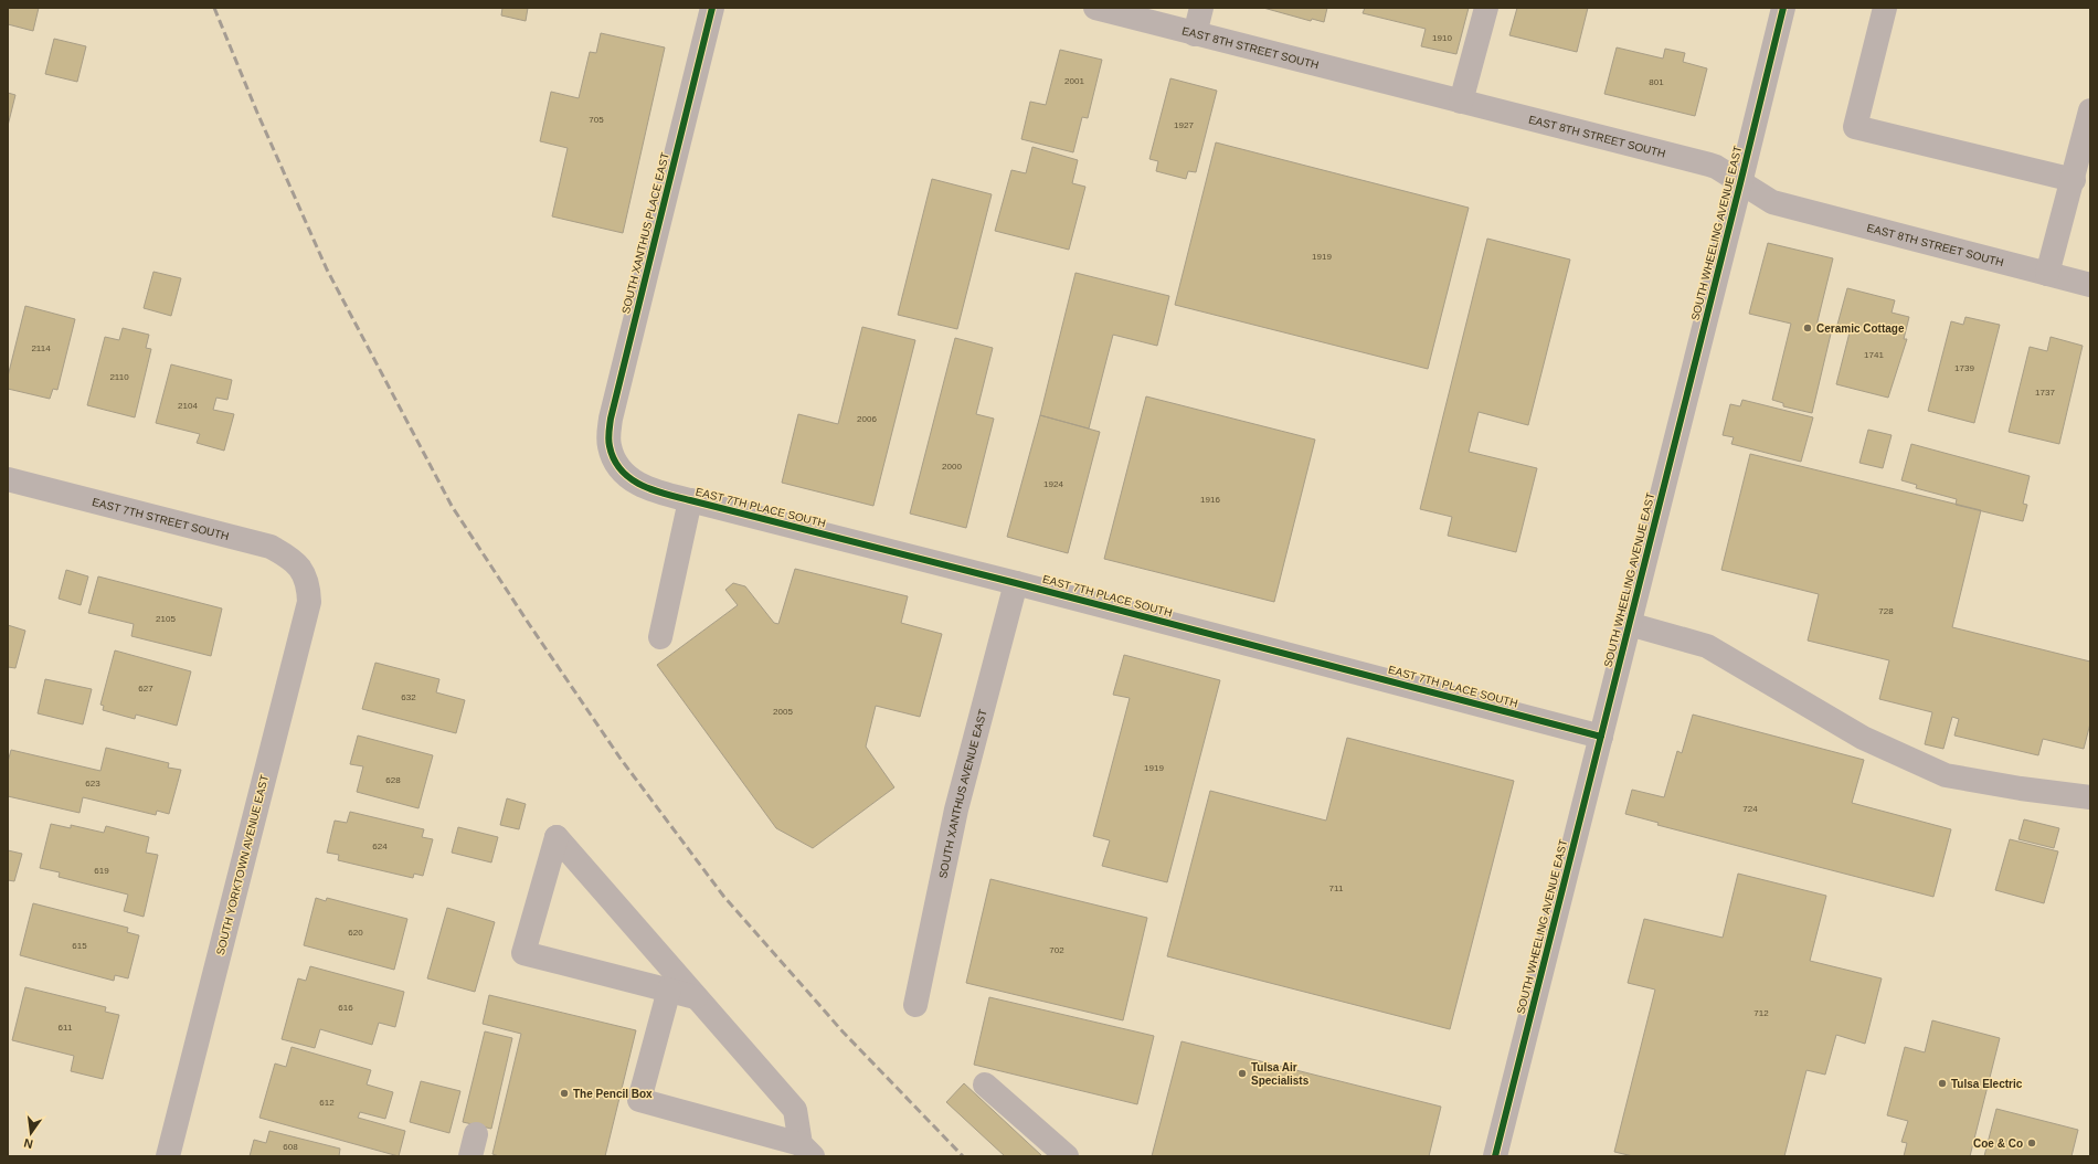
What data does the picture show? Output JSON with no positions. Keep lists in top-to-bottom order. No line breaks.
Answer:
{"streets":{"street":["EAST 8TH STREET SOUTH","SOUTH XANTHUS PLACE EAST","SOUTH WHEELING AVENUE EAST","EAST 7TH PLACE SOUTH","EAST 7TH STREET SOUTH","SOUTH XANTHUS AVENUE EAST","SOUTH YORKTOWN AVENUE EAST"]},"crossings":[["EAST 8TH STREET SOUTH","SOUTH WHEELING AVENUE EAST"],["SOUTH XANTHUS PLACE EAST","EAST 7TH PLACE SOUTH"],["SOUTH WHEELING AVENUE EAST","EAST 7TH PLACE SOUTH"],["EAST 7TH PLACE SOUTH","SOUTH XANTHUS AVENUE EAST"],["EAST 7TH STREET SOUTH","SOUTH YORKTOWN AVENUE EAST"]],"places":["Ceramic Cottage","Tulsa Air Specialists","Tulsa Electric","The Pencil Box","Coe & Co"],"house_numbers":["1910","2001","801","705","1927","1919","2114","1741","1739","2110","1737","2104","2006","2000","1924","1916","728","2105","627","632","2005","1919","628","623","724","624","619","711","620","615","702","616","712","611","612","608"],"north":"bottom"}
